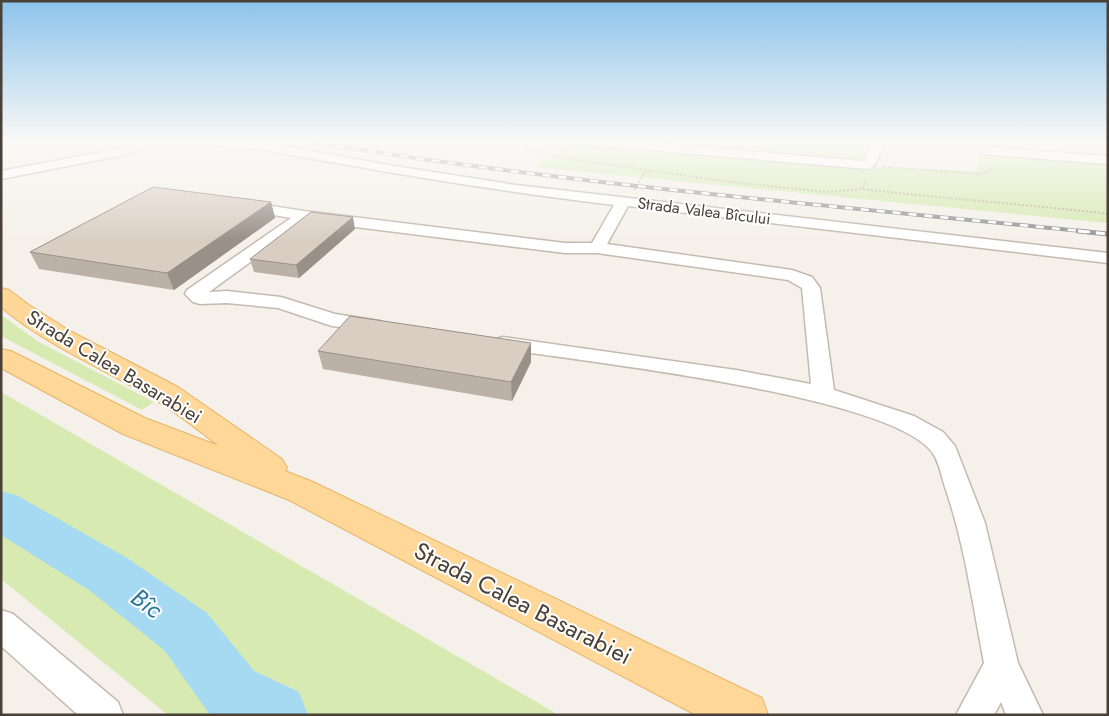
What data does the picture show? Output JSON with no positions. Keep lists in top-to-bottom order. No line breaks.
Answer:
{"streets":{"main road":["Strada Calea Basarabiei"],"street":["Strada Valea Bîcului"]},"water":["Bîc"]}
